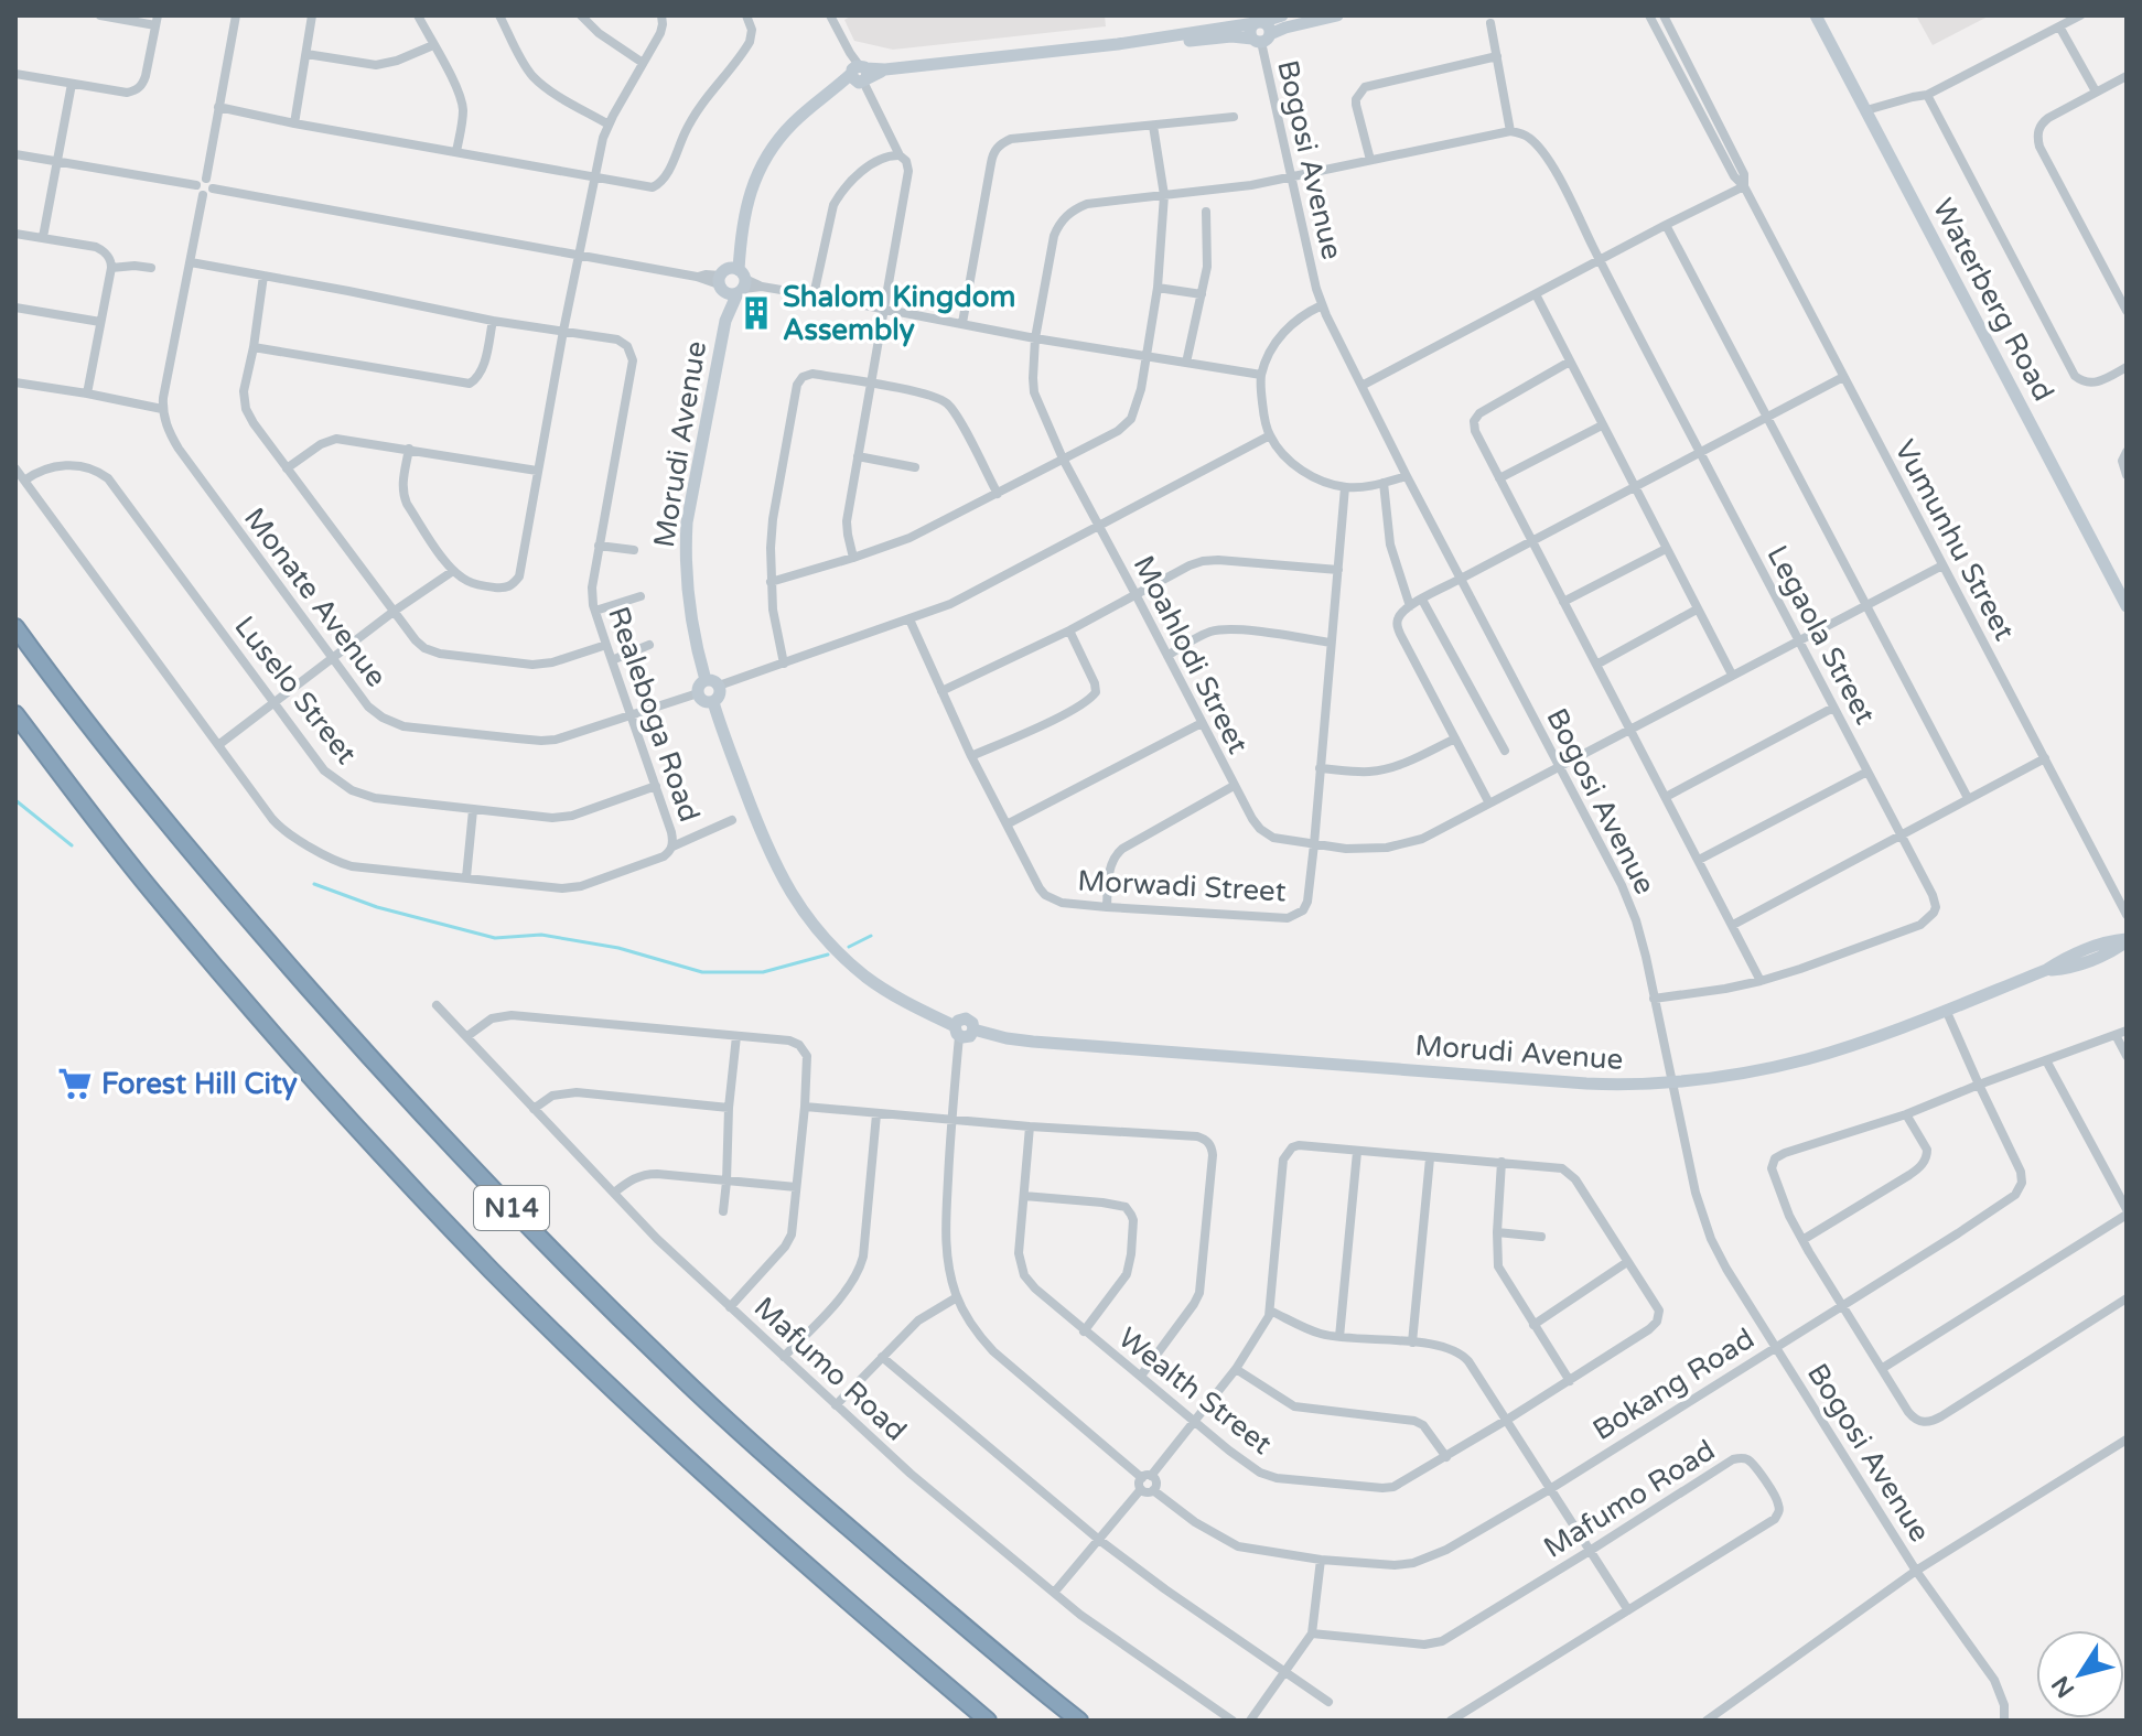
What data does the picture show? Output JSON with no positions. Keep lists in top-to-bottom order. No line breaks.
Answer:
{"streets":{"highway":["N14"],"street":["Bogosi Avenue","Waterberg Road","Morudi Avenue","Vumunhu Street","Monate Avenue","Legaola Street","Moahlodi Street","Luselo Street","Realeboga Road","Morwadi Street","Mafumo Road","Bokang Road","Wealth Street"]},"crossings":[["Bogosi Avenue","Morudi Avenue"],["Bogosi Avenue","Legaola Street"],["Bogosi Avenue","Moahlodi Street"],["Bogosi Avenue","Bokang Road"],["Morudi Avenue","Monate Avenue"],["Morudi Avenue","Bokang Road"],["Vumunhu Street","Moahlodi Street"],["Monate Avenue","Realeboga Road"],["Legaola Street","Moahlodi Street"],["Moahlodi Street","Morwadi Street"],["Luselo Street","Realeboga Road"]],"places":{"building":["Shalom Kingdom Assembly"],"supermarket":["Forest Hill City"]},"north":"bottom left"}
